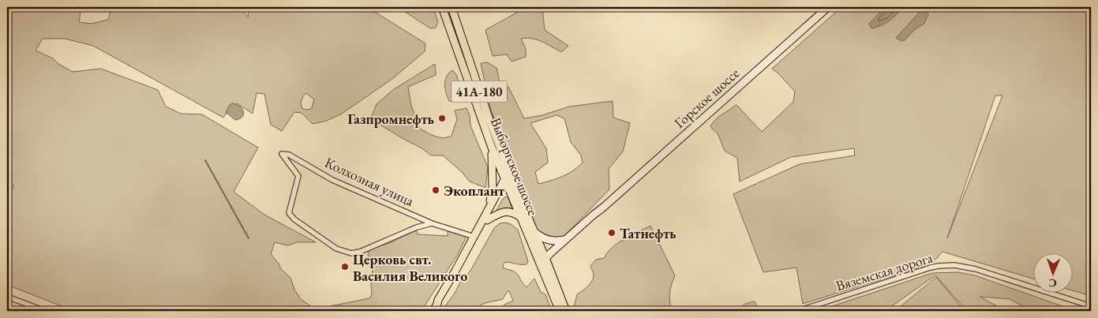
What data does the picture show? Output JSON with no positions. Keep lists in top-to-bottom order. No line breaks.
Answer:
{"streets":{"main road":["41А-180","Горское шоссе","Выборгское шоссе"],"street":["Колхозная улица","Вяземская дорога"]},"crossings":[["Горское шоссе","Выборгское шоссе"]],"places":["Газпромнефть","Экоплант","Татнефть","Церковь свт. Василия Великого"],"north":"bottom"}
